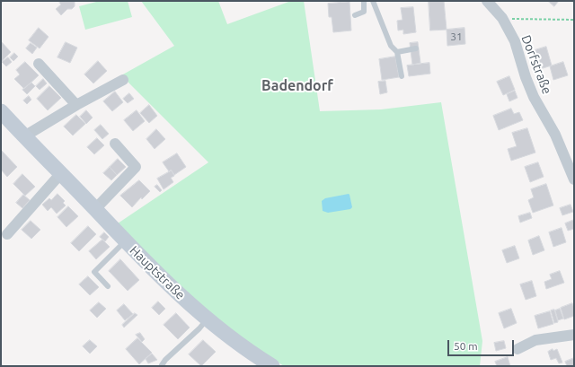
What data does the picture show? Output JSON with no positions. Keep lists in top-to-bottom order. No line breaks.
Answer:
{"streets":{"main road":["Hauptstraße"],"street":["Dorfstraße"]},"districts":["Badendorf"],"house_numbers":["31"],"scale_bar":"50 m"}
